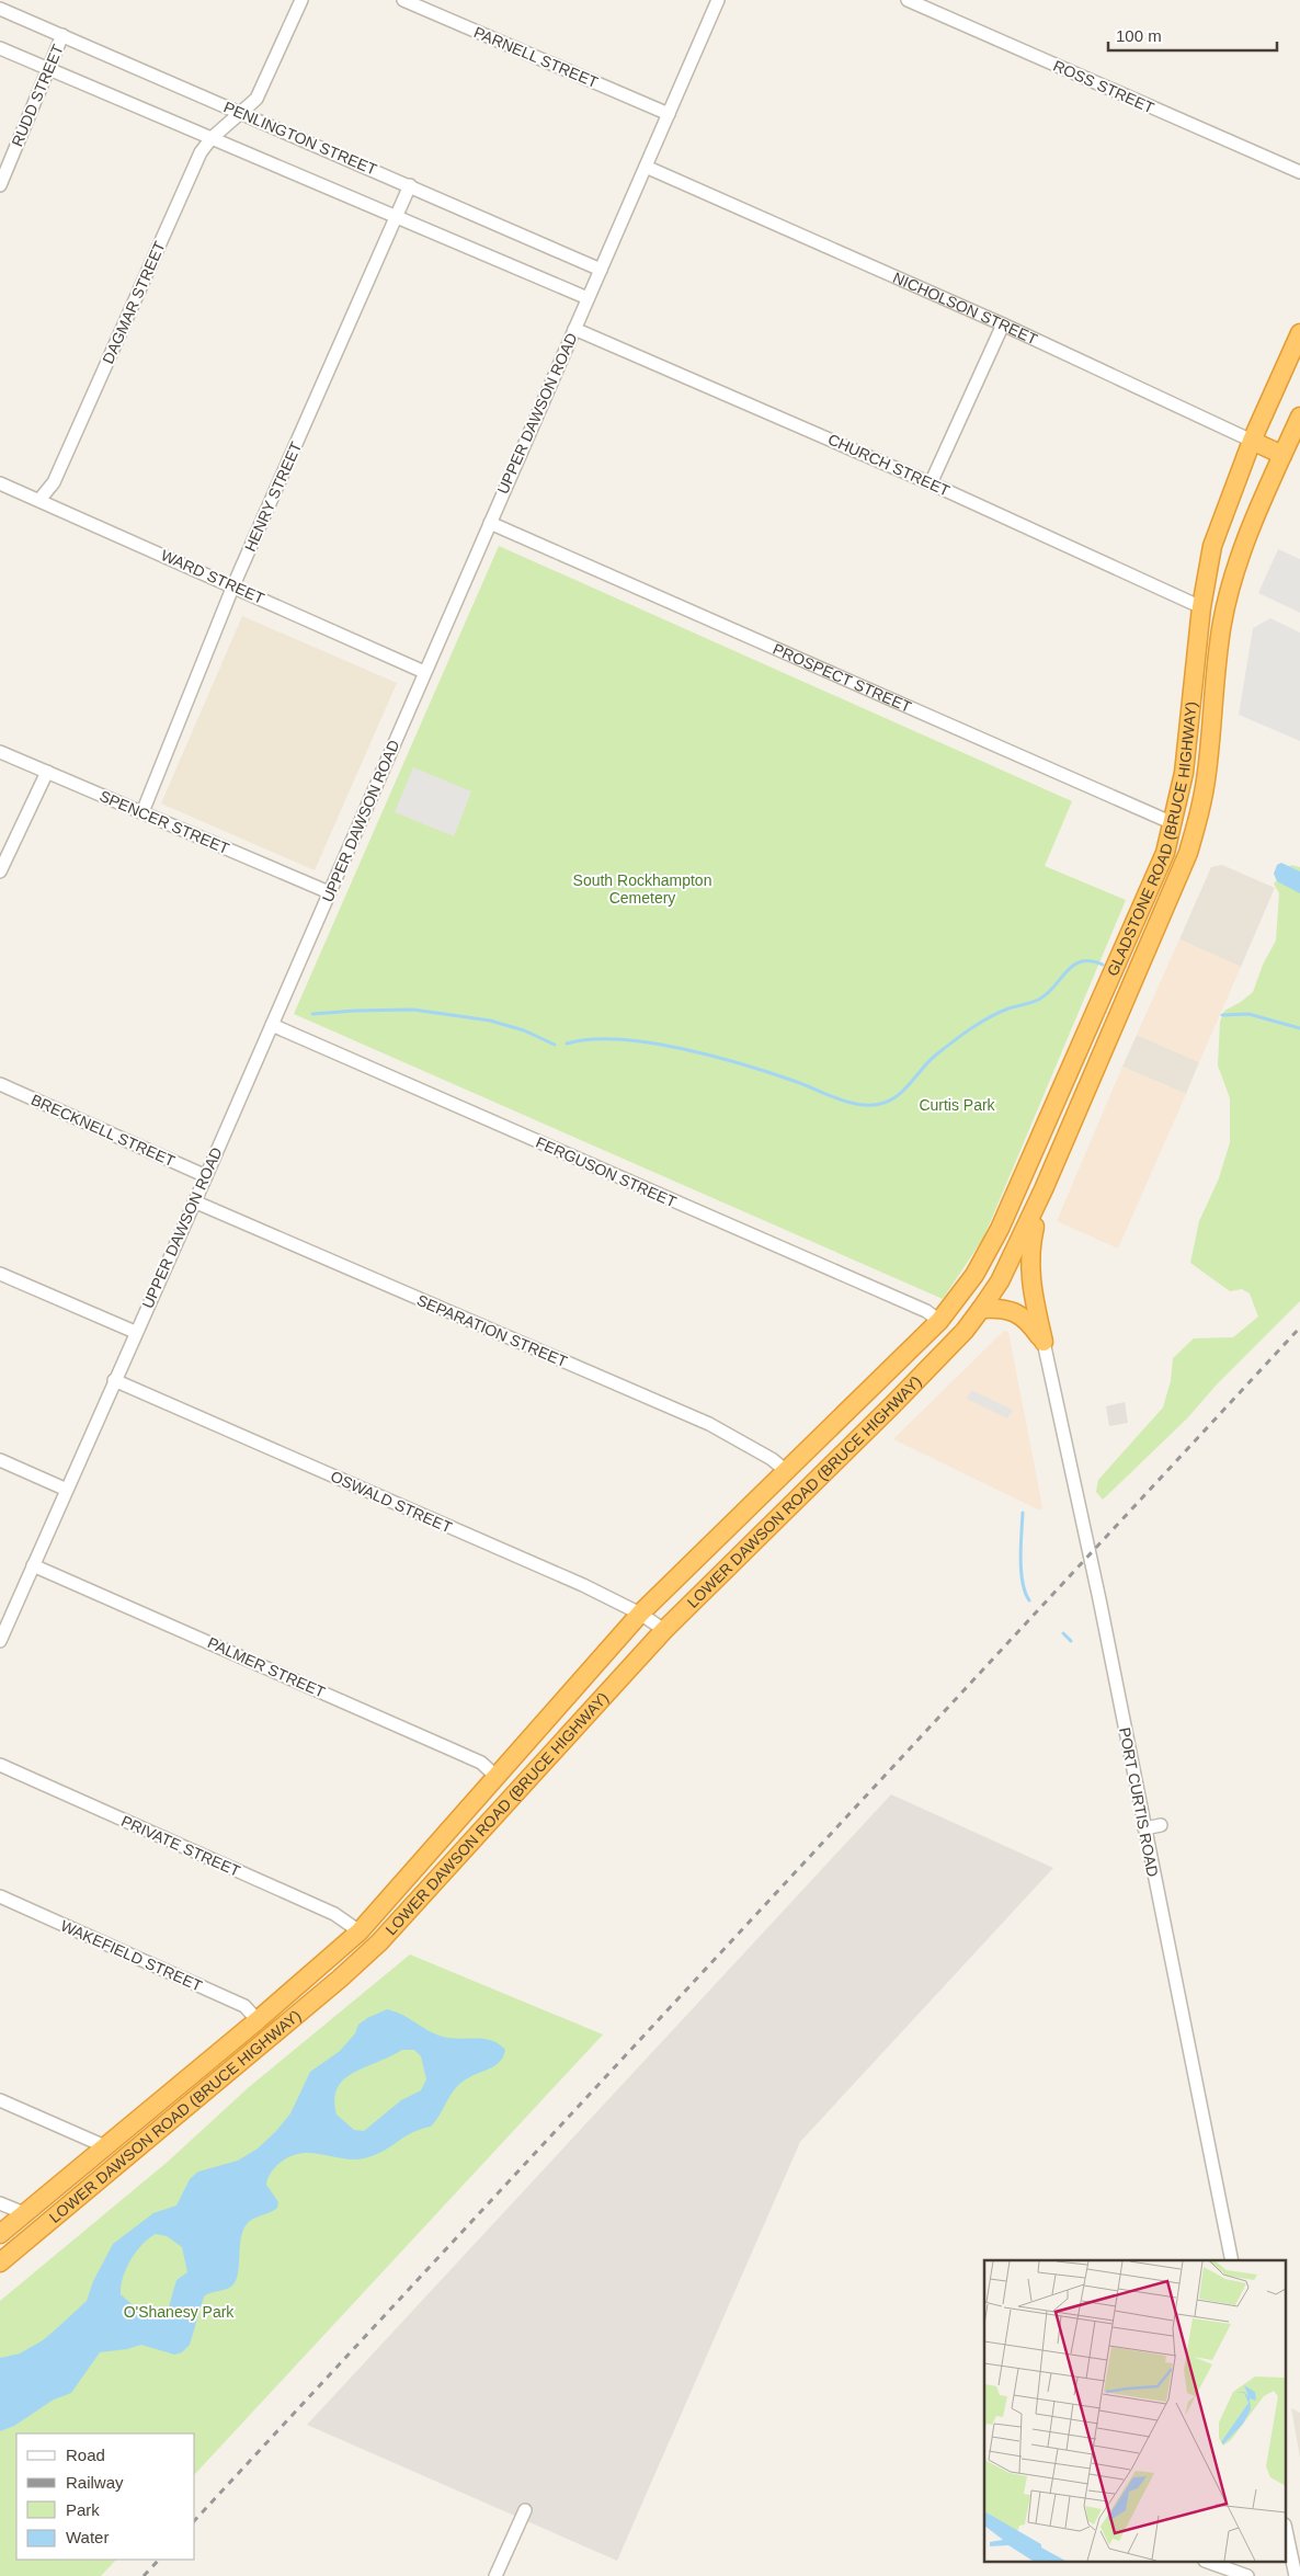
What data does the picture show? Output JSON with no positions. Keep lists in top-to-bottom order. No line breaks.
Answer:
{"streets":{"highway":["NICHOLSON STREET","PROSPECT STREET","GLADSTONE ROAD (BRUCE HIGHWAY)","LOWER DAWSON ROAD (BRUCE HIGHWAY)"],"street":["PARNELL STREET","ROSS STREET","RUDD STREET","PENLINGTON STREET","DAGMAR STREET","UPPER DAWSON ROAD","CHURCH STREET","HENRY STREET","WARD STREET","SPENCER STREET","BRECKNELL STREET","FERGUSON STREET","SEPARATION STREET","OSWALD STREET","PALMER STREET","PORT CURTIS ROAD","PRIVATE STREET","WAKEFIELD STREET"]},"crossings":[["PARNELL STREET","UPPER DAWSON ROAD"],["RUDD STREET","PENLINGTON STREET"],["PENLINGTON STREET","DAGMAR STREET"],["PENLINGTON STREET","UPPER DAWSON ROAD"],["PENLINGTON STREET","HENRY STREET"],["DAGMAR STREET","WARD STREET"],["NICHOLSON STREET","UPPER DAWSON ROAD"],["NICHOLSON STREET","GLADSTONE ROAD (BRUCE HIGHWAY)"],["UPPER DAWSON ROAD","CHURCH STREET"],["UPPER DAWSON ROAD","WARD STREET"],["UPPER DAWSON ROAD","PROSPECT STREET"],["UPPER DAWSON ROAD","SPENCER STREET"],["UPPER DAWSON ROAD","BRECKNELL STREET"],["UPPER DAWSON ROAD","FERGUSON STREET"],["UPPER DAWSON ROAD","SEPARATION STREET"],["UPPER DAWSON ROAD","OSWALD STREET"],["UPPER DAWSON ROAD","PALMER STREET"],["CHURCH STREET","GLADSTONE ROAD (BRUCE HIGHWAY)"],["HENRY STREET","WARD STREET"],["HENRY STREET","SPENCER STREET"],["PROSPECT STREET","GLADSTONE ROAD (BRUCE HIGHWAY)"],["GLADSTONE ROAD (BRUCE HIGHWAY)","FERGUSON STREET"],["GLADSTONE ROAD (BRUCE HIGHWAY)","LOWER DAWSON ROAD (BRUCE HIGHWAY)"],["FERGUSON STREET","LOWER DAWSON ROAD (BRUCE HIGHWAY)"],["SEPARATION STREET","LOWER DAWSON ROAD (BRUCE HIGHWAY)"],["LOWER DAWSON ROAD (BRUCE HIGHWAY)","OSWALD STREET"],["LOWER DAWSON ROAD (BRUCE HIGHWAY)","PALMER STREET"],["LOWER DAWSON ROAD (BRUCE HIGHWAY)","PRIVATE STREET"],["LOWER DAWSON ROAD (BRUCE HIGHWAY)","WAKEFIELD STREET"]],"parks":["South Rockhampton Cemetery","Curtis Park","O'Shanesy Park"],"legend":["Road","Railway","Park","Water"],"scale_bar":"100 m"}
